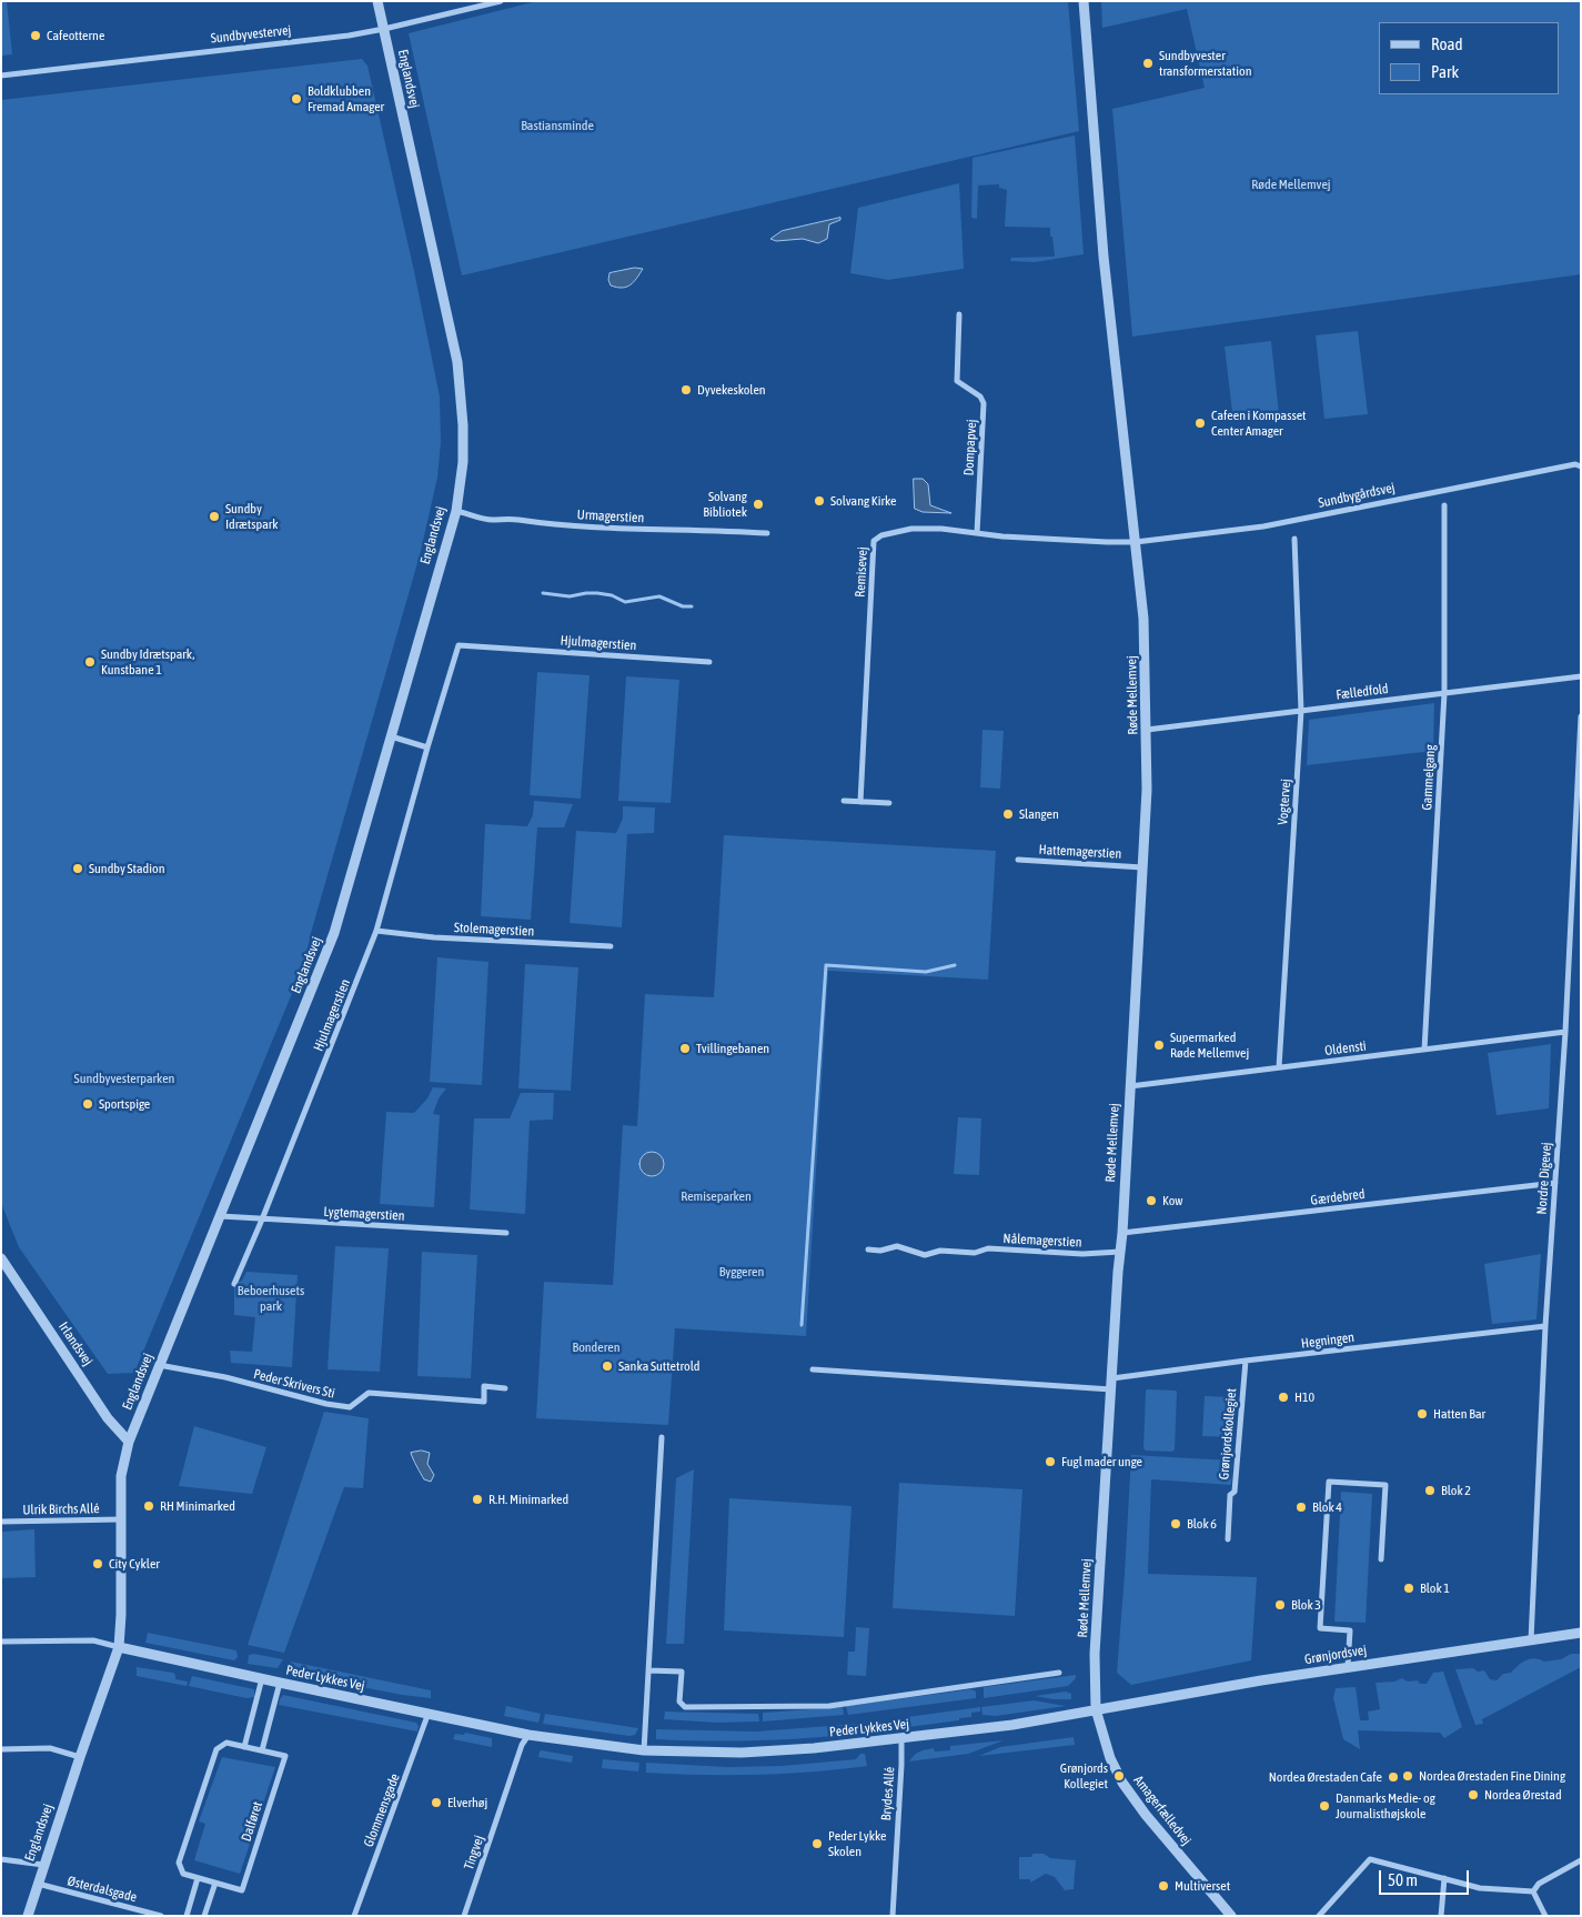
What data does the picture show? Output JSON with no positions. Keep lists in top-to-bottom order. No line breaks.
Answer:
{"streets":{"street":["Sundbyvestervej","Englandsvej","Dompapvej","Sundbygårdsvej","Urmagerstien","Remisevej","Hjulmagerstien","Fælledfold","Røde Mellemvej","Gammelgang","Vogtervej","Hattemagerstien","Stolemagerstien","Oldensti","Nordre Digevej","Gærdebred","Lygtemagerstien","Nålemagerstien","Hegningen","Irlandsvej","Peder Skrivers Sti","Grønjordskollegiet","Ulrik Birchs Allé","Grønjordsvej","Peder Lykkes Vej","Brydes Allé","Glommensgade","Amagerfælledvej","Dalføret","Tingvej","Østerdalsgade"]},"crossings":[["Sundbyvestervej","Englandsvej"],["Englandsvej","Urmagerstien"],["Englandsvej","Lygtemagerstien"],["Englandsvej","Irlandsvej"],["Englandsvej","Peder Skrivers Sti"],["Englandsvej","Ulrik Birchs Allé"],["Englandsvej","Peder Lykkes Vej"],["Englandsvej","Østerdalsgade"],["Dompapvej","Remisevej"],["Sundbygårdsvej","Remisevej"],["Sundbygårdsvej","Røde Mellemvej"],["Remisevej","Røde Mellemvej"],["Hjulmagerstien","Stolemagerstien"],["Hjulmagerstien","Lygtemagerstien"],["Fælledfold","Røde Mellemvej"],["Fælledfold","Gammelgang"],["Fælledfold","Vogtervej"],["Røde Mellemvej","Hattemagerstien"],["Røde Mellemvej","Oldensti"],["Røde Mellemvej","Gærdebred"],["Røde Mellemvej","Nålemagerstien"],["Røde Mellemvej","Hegningen"],["Røde Mellemvej","Grønjordsvej"],["Røde Mellemvej","Peder Lykkes Vej"],["Røde Mellemvej","Amagerfælledvej"],["Gammelgang","Oldensti"],["Vogtervej","Oldensti"],["Oldensti","Nordre Digevej"],["Nordre Digevej","Gærdebred"],["Nordre Digevej","Hegningen"],["Nordre Digevej","Grønjordsvej"],["Hegningen","Grønjordskollegiet"],["Grønjordsvej","Peder Lykkes Vej"],["Grønjordsvej","Amagerfælledvej"],["Peder Lykkes Vej","Brydes Allé"],["Peder Lykkes Vej","Glommensgade"],["Peder Lykkes Vej","Amagerfælledvej"],["Peder Lykkes Vej","Tingvej"]],"parks":["Bastiansminde","Røde Mellemvej","Sundbyvesterparken","Remiseparken","Byggeren","Beboerhusets park","Bonderen"],"places":["Cafeotterne","Sundbyvester transformerstation","Boldklubben Fremad Amager","Dyvekeskolen","Cafeen i Kompasset Center Amager","Solvang Kirke","Solvang Bibliotek","Sundby Idrætspark","Sundby Idrætspark, Kunstbane 1","Slangen","Sundby Stadion","Supermarked Røde Mellemvej","Tvillingebanen","Sportspige","Kow","Sanka Suttetrold","H10","Hatten Bar","Fugl mader unge","Blok 2","R.H. Minimarked","RH Minimarked","Blok 4","Blok 6","City Cykler","Blok 1","Blok 3","Grønjords Kollegiet","Nordea Ørestaden Fine Dining","Nordea Ørestaden Cafe","Nordea Ørestad","Elverhøj","Danmarks Medie- og Journalisthøjskole","Peder Lykke Skolen","Multiverset"],"legend":["Road","Park"],"scale_bar":"50 m"}
